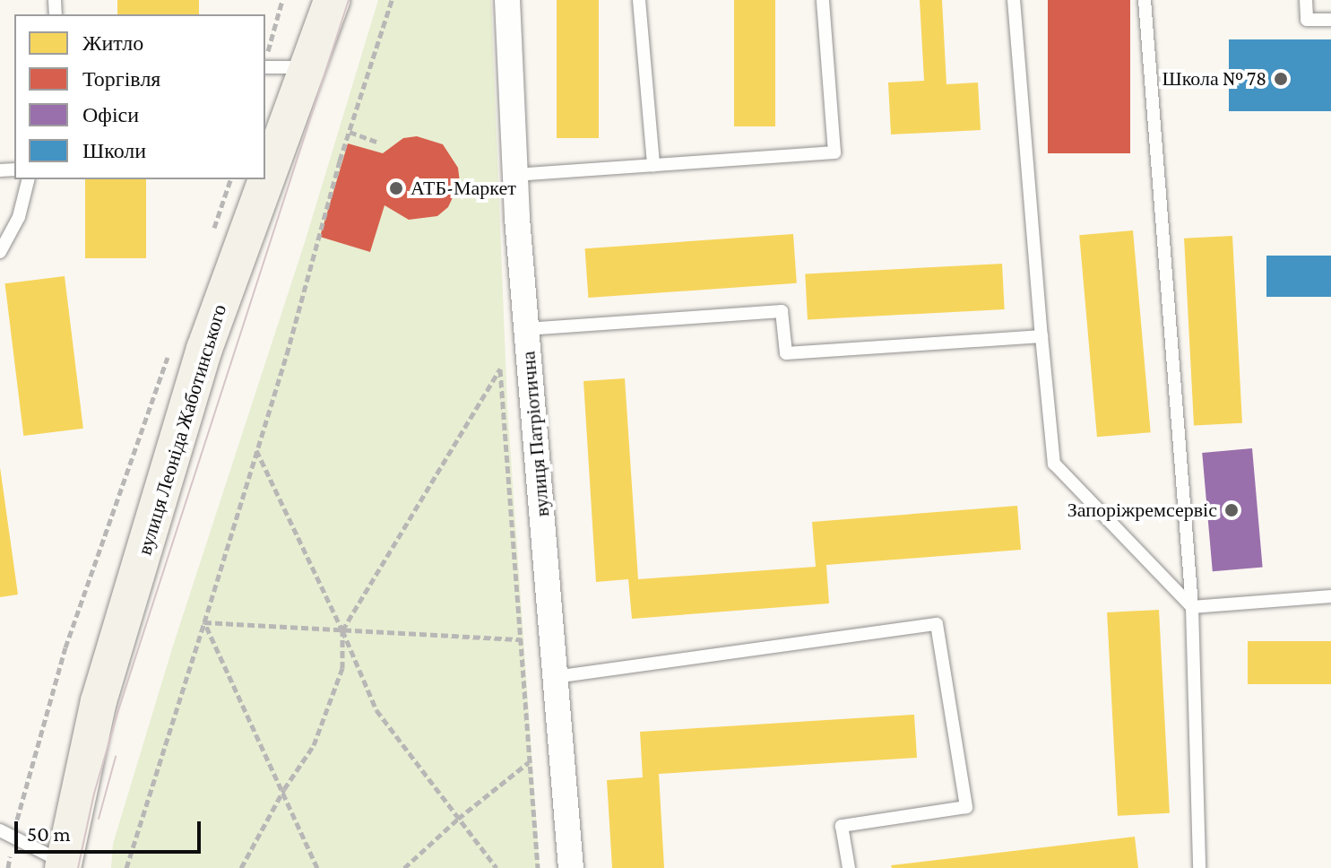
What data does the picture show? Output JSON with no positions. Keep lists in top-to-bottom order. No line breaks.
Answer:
{"streets":{"street":["вулиця Леоніда Жаботинського","вулиця Патріотична"]},"places":["Школа № 78","АТБ-Маркет","Запоріжремсервіс"],"legend":["Житло","Торгівля","Офіси","Школи"],"scale_bar":"50 m"}
